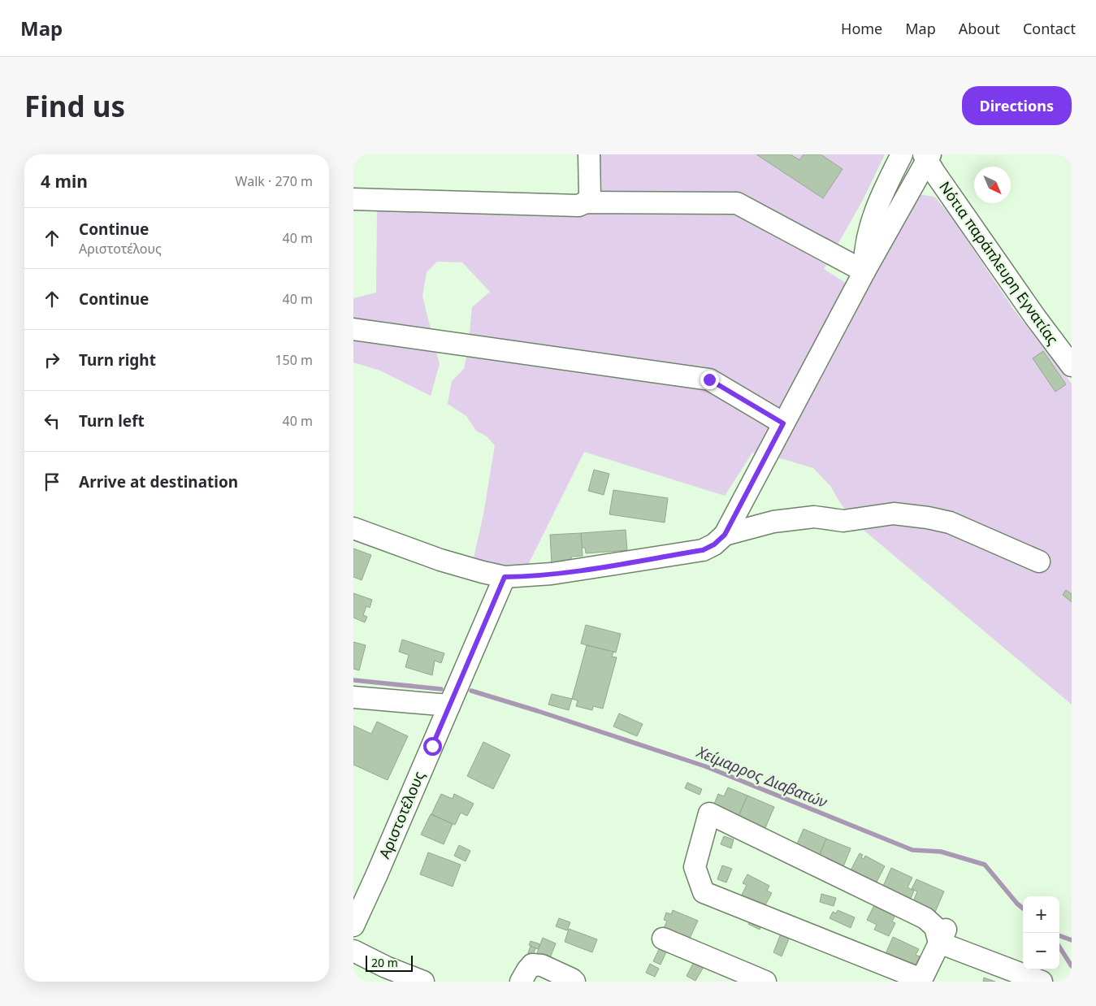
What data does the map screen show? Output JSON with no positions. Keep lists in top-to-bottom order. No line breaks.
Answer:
{"streets":{"street":["Νότια παράπλευρη Εγνατίας","Αριστοτέλους"]},"water":["Χείμαρρος Διαβατών"],"scale_bar":"20 m","north":"bottom right","page":{"header":"Map","nav":["Home","Map","About","Contact"],"buttons":"Directions","title":"Find us","heading":["4 min","Walk · 270 m"],"list":[["Continue","Αριστοτέλους","40 m"],["Continue","40 m"],["Turn right","150 m"],["Turn left","40 m"],"Arrive at destination"],"map_buttons":["+","−"],"scale":"20 m"}}
